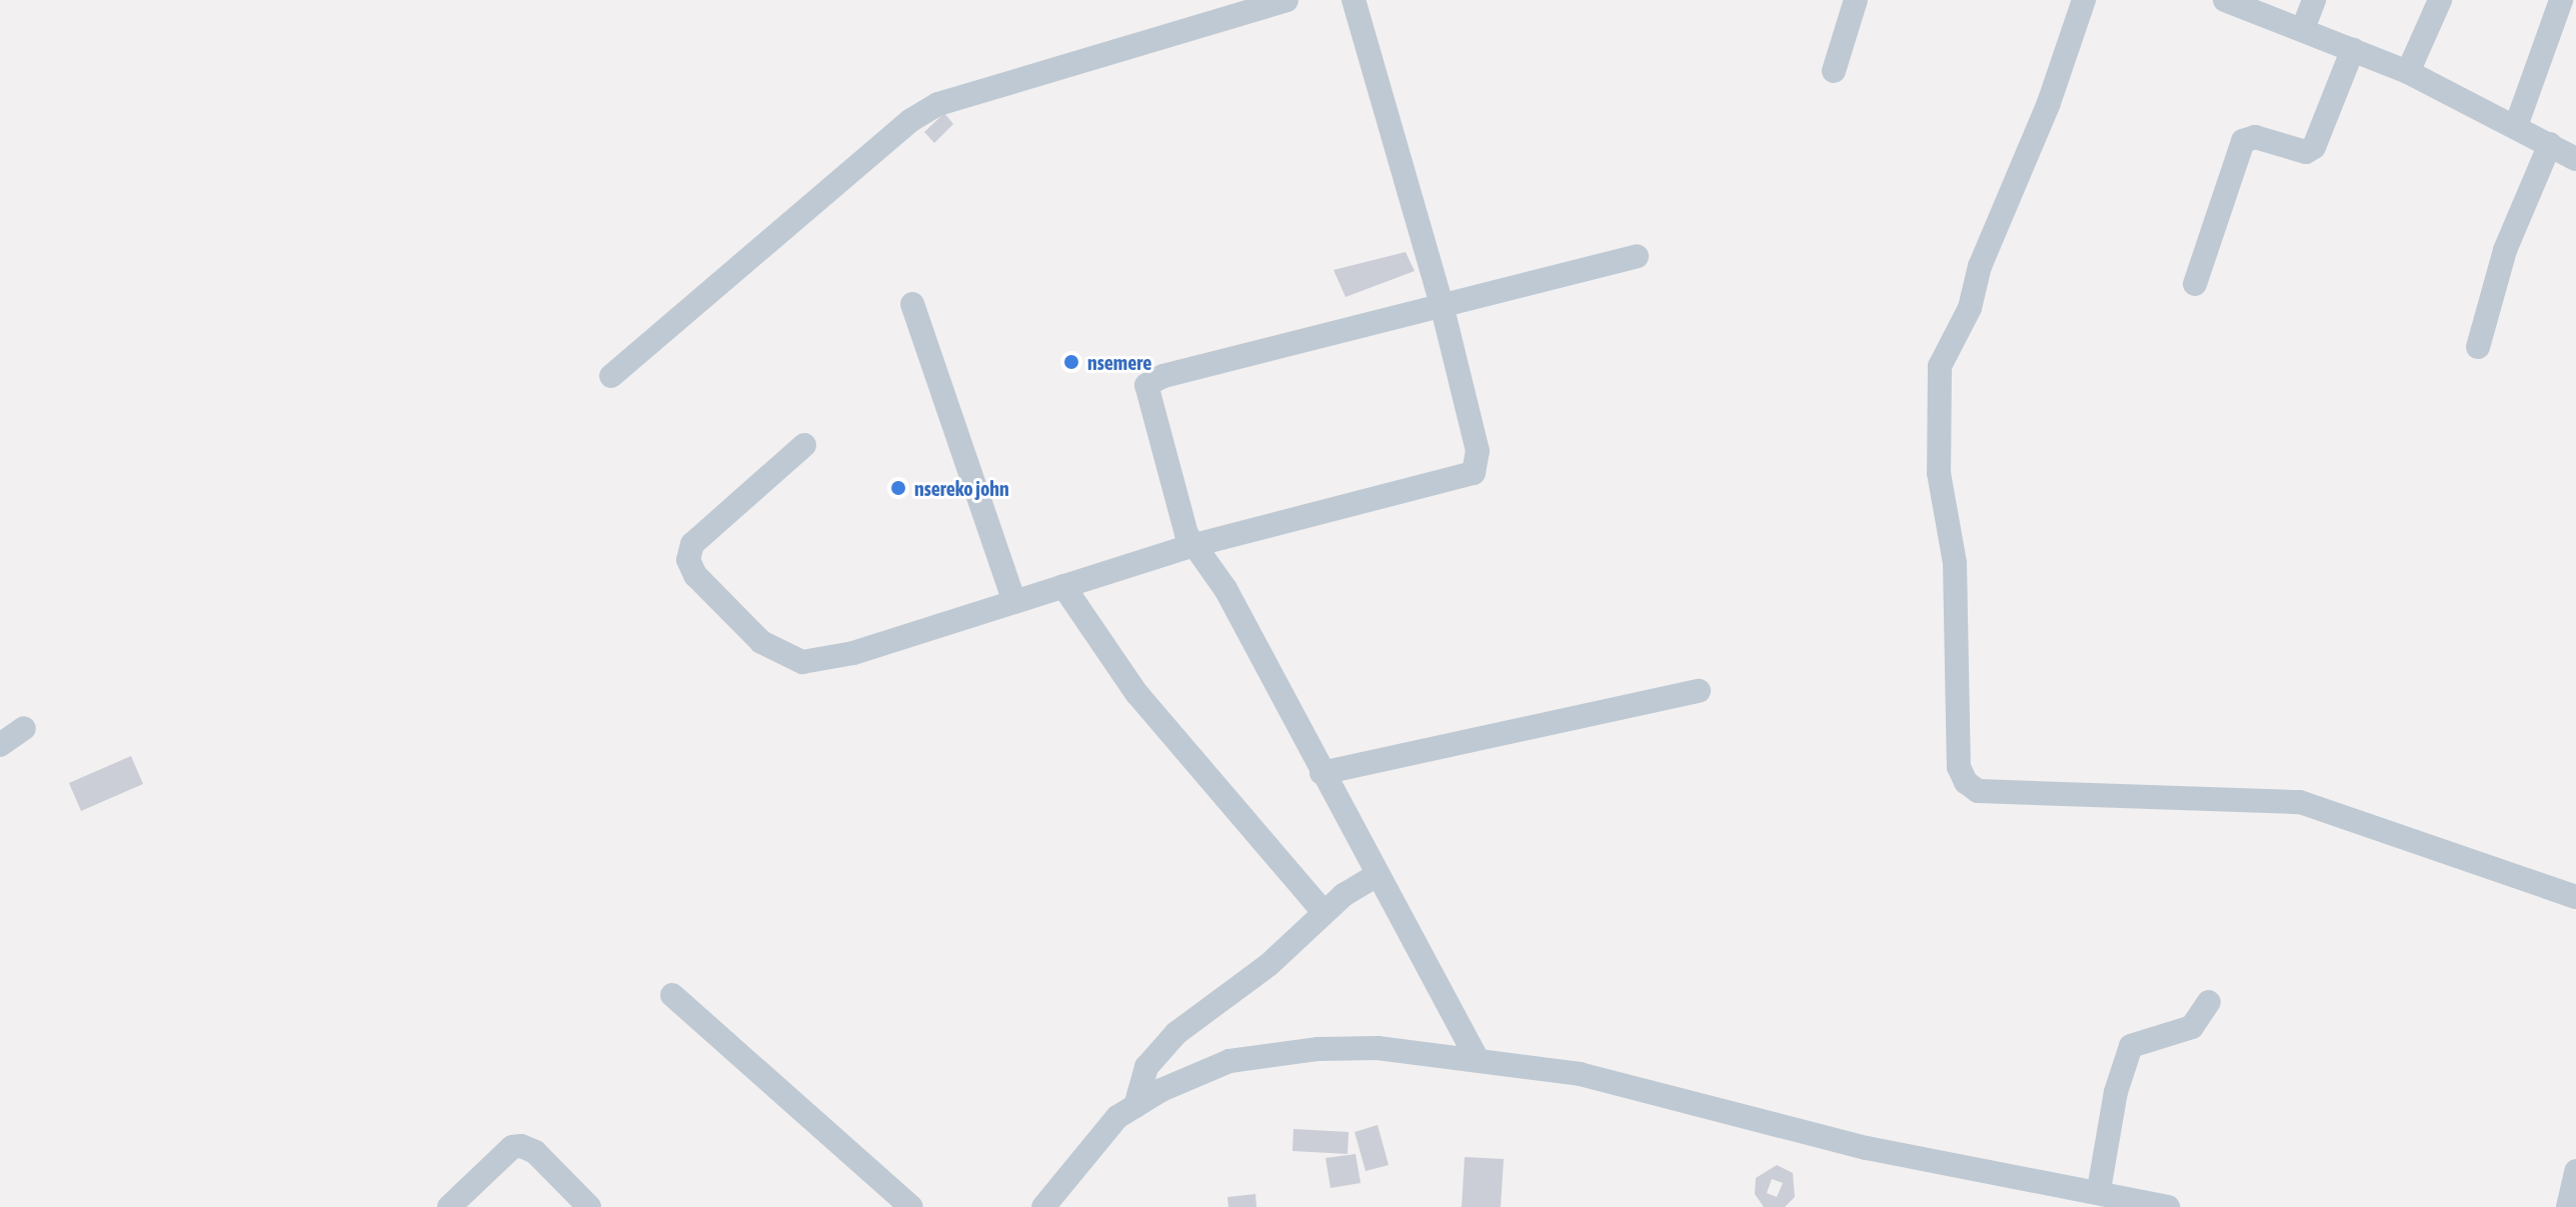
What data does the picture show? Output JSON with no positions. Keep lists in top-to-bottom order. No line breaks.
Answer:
{"places":["nsemere","nsereko john"]}
